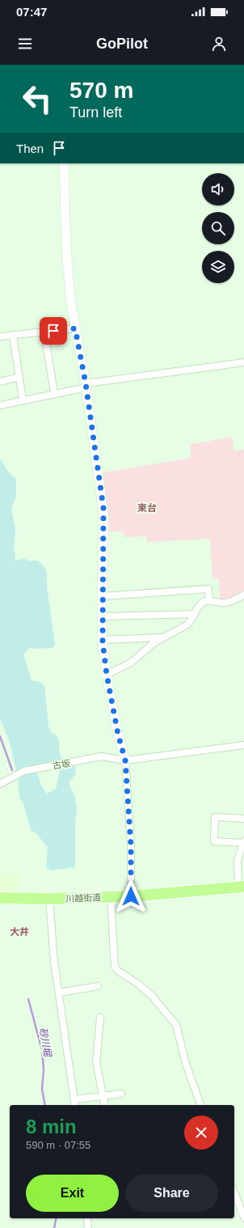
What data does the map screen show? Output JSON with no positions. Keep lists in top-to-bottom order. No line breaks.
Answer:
{"streets":{"highway":["川越街道"],"street":["古坂"]},"districts":["東台","大井"],"water":["砂川堀"],"page":{"status":"07:47","header":"GoPilot","turn":["570 m","Turn left"],"then":"Then","heading":["8 min","590 m · 07:55"],"buttons":["Exit","Share"]}}
